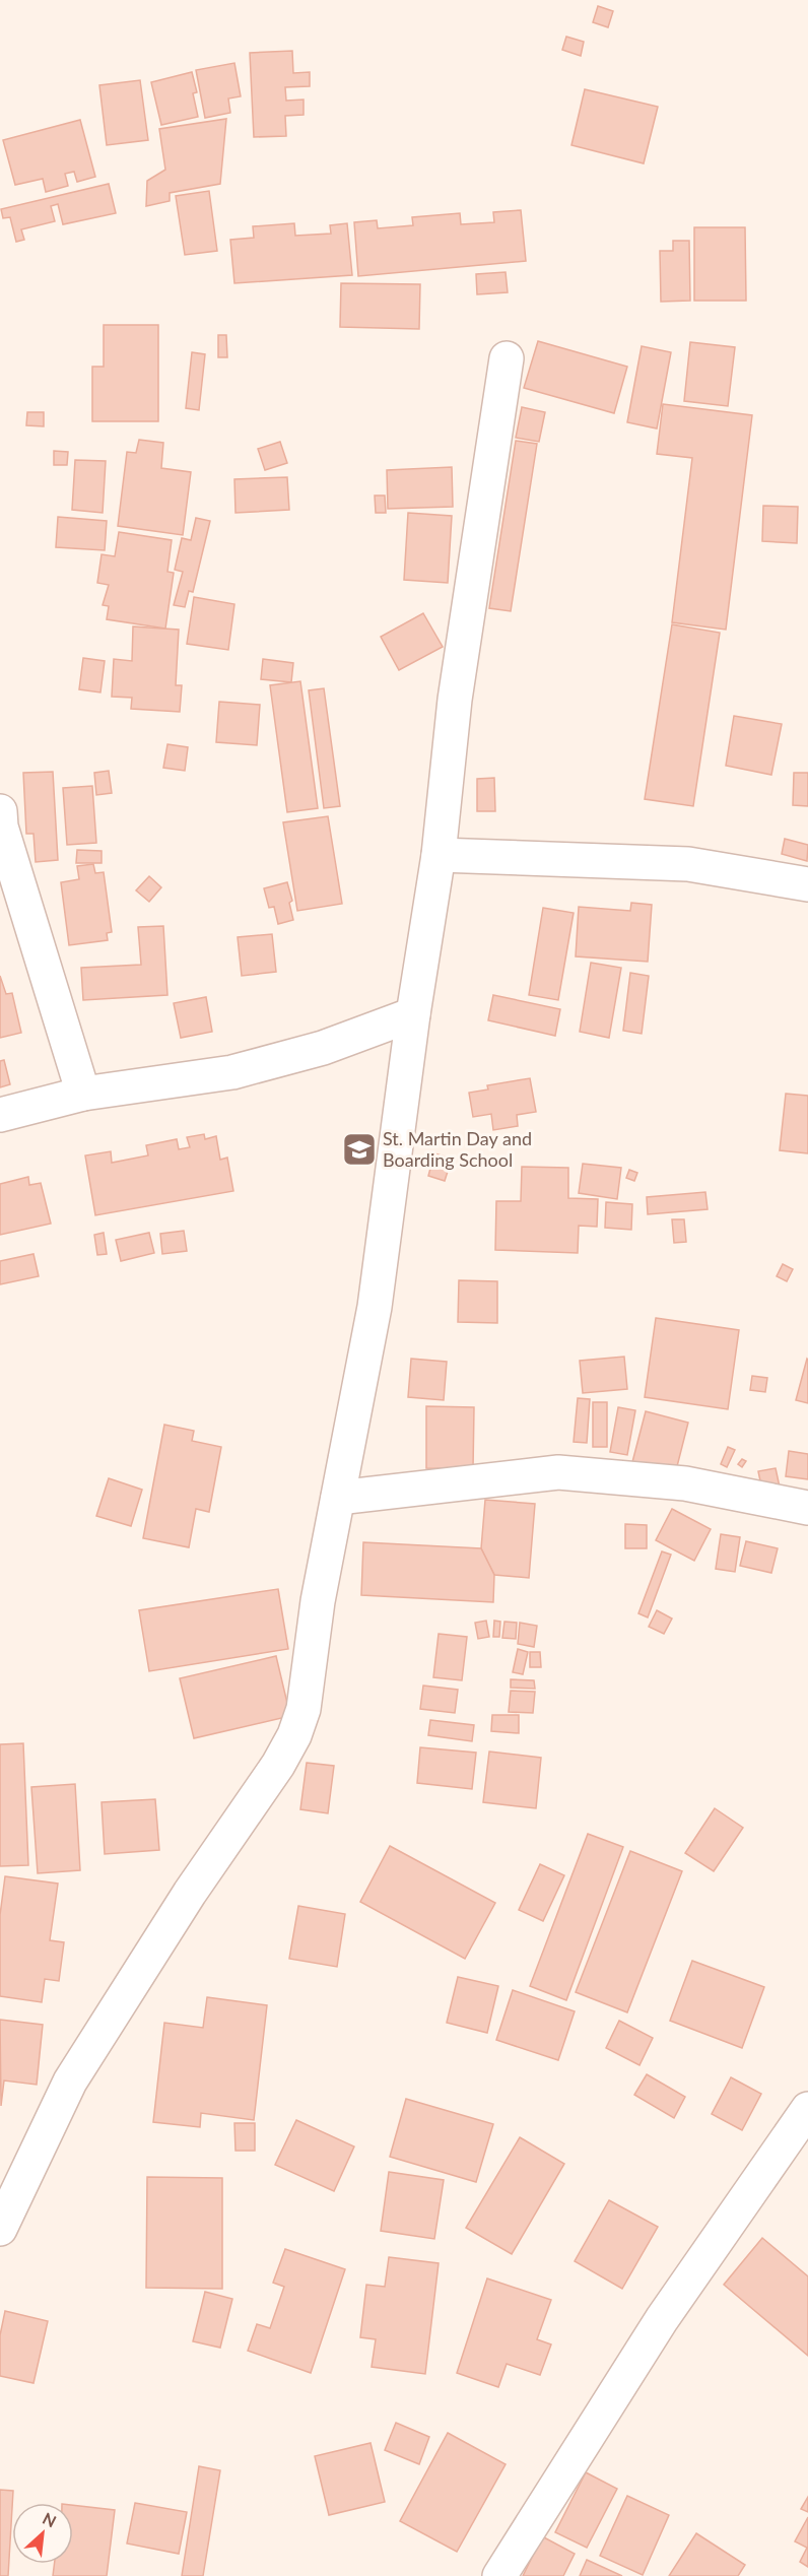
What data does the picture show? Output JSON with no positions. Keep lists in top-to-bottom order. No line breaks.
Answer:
{"places":{"school or university":["St. Martin Day and Boarding School"]},"north":"top right"}
